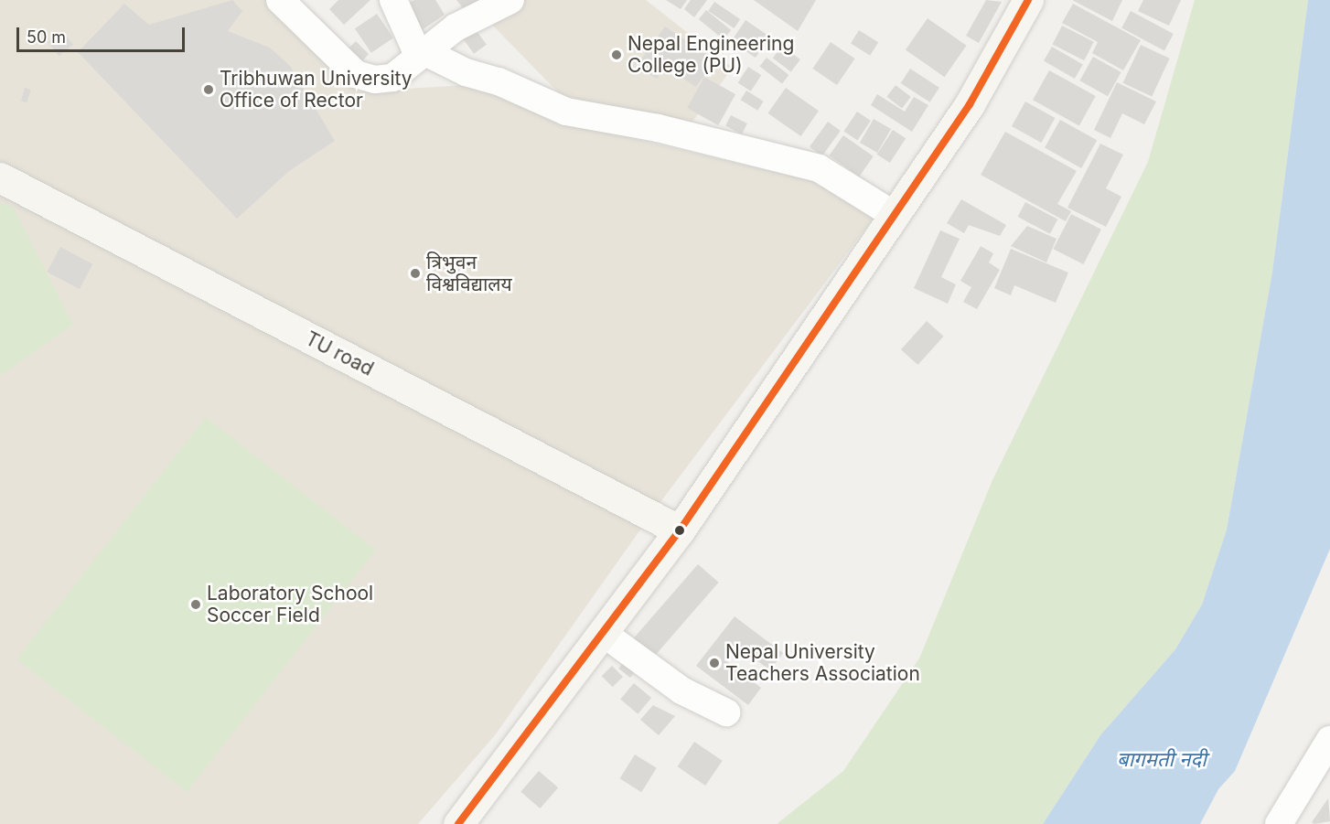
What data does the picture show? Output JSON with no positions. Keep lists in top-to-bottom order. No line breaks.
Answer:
{"streets":{"main road":["TU road"]},"water":["बागमती नदी"],"places":["Nepal Engineering College (PU)","Tribhuwan University Office of Rector","त्रिभुवन विश्वविद्यालय","Laboratory School Soccer Field","Nepal University Teachers Association"],"scale_bar":"50 m"}
